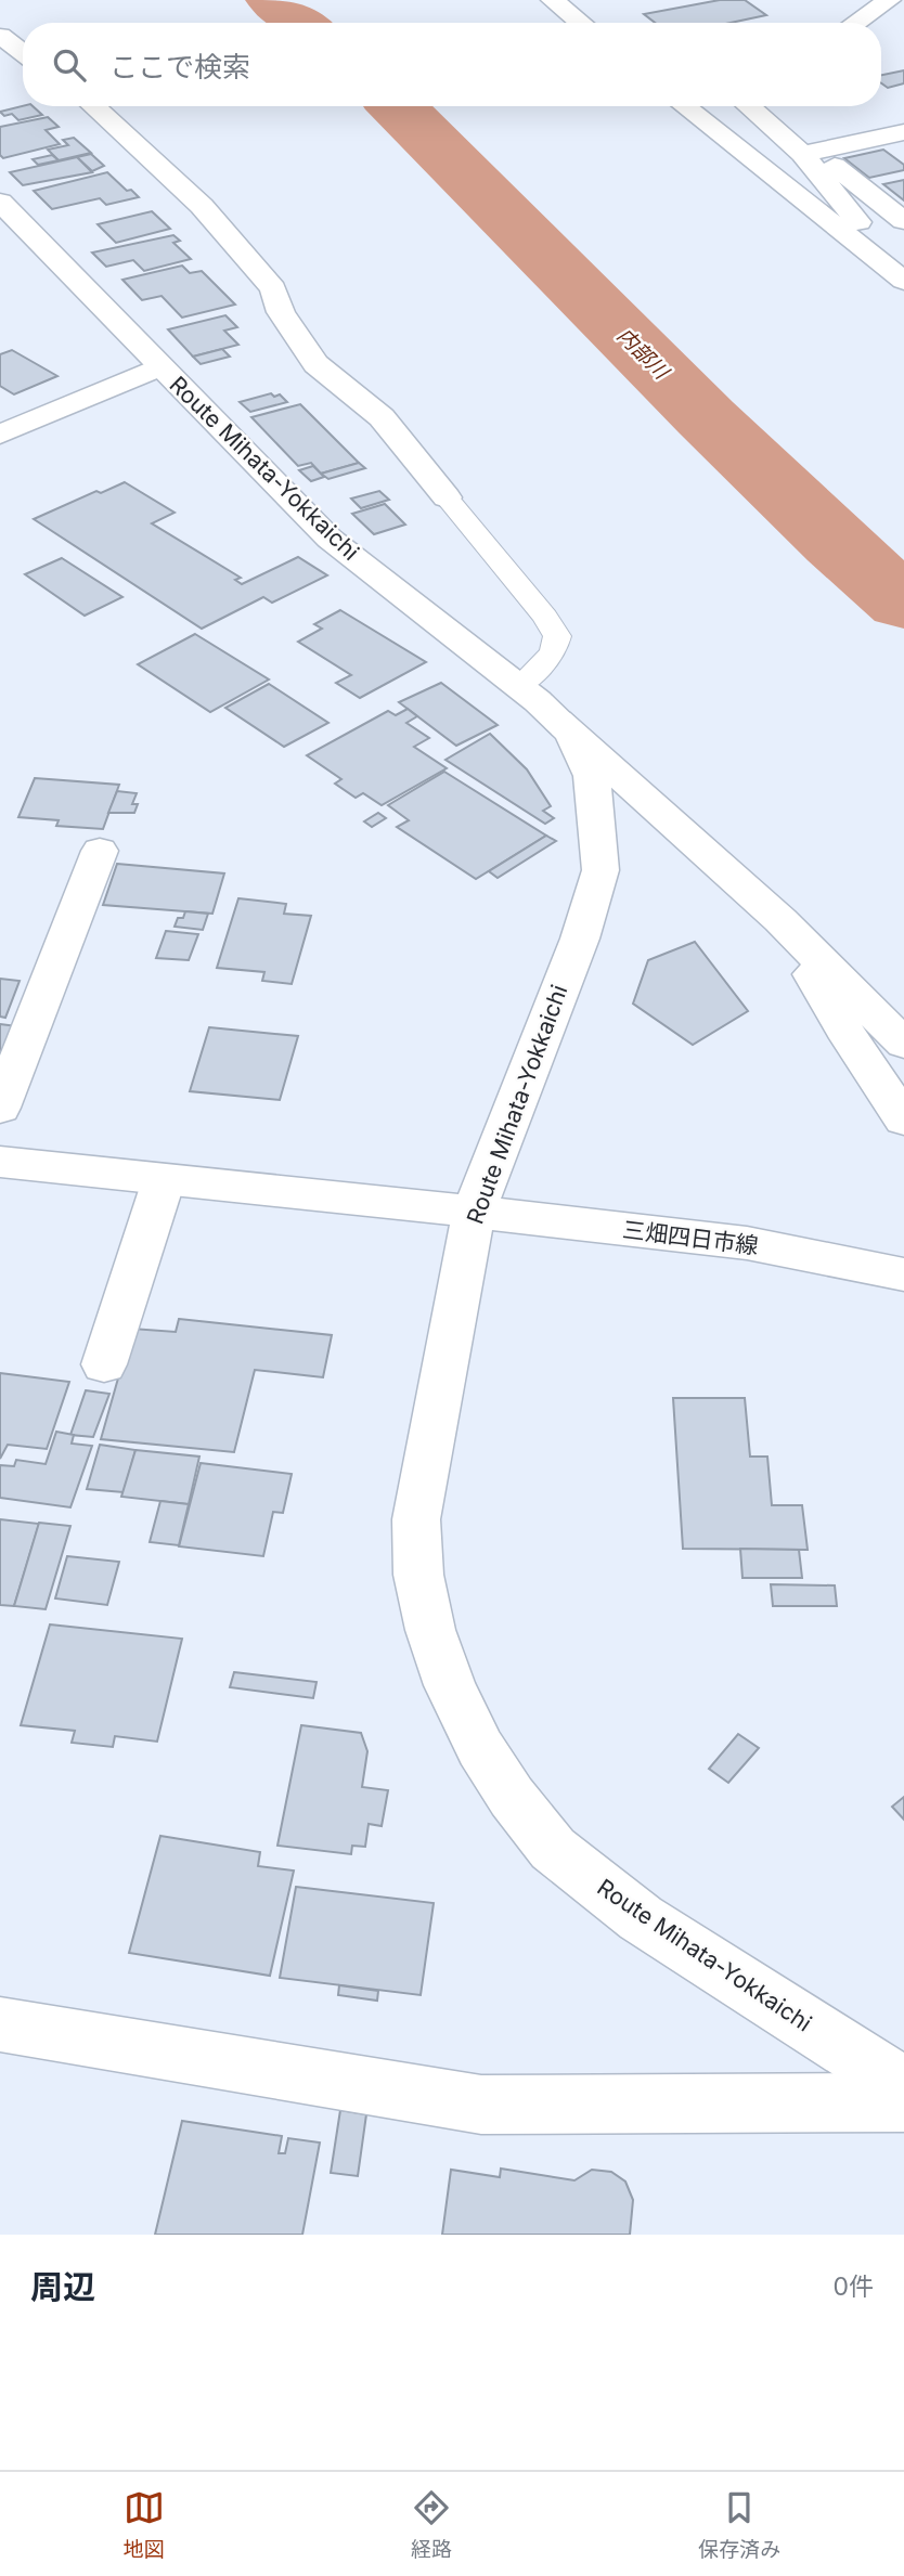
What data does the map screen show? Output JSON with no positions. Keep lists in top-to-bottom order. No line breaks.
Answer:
{"streets":{"street":["Route Mihata-Yokkaichi","三畑四日市線"]},"crossings":[["Route Mihata-Yokkaichi","三畑四日市線"]],"water":["内部川"],"page":{"search":"ここで検索","heading":["周辺","0件"],"nav":["地図","経路","保存済み"]}}
